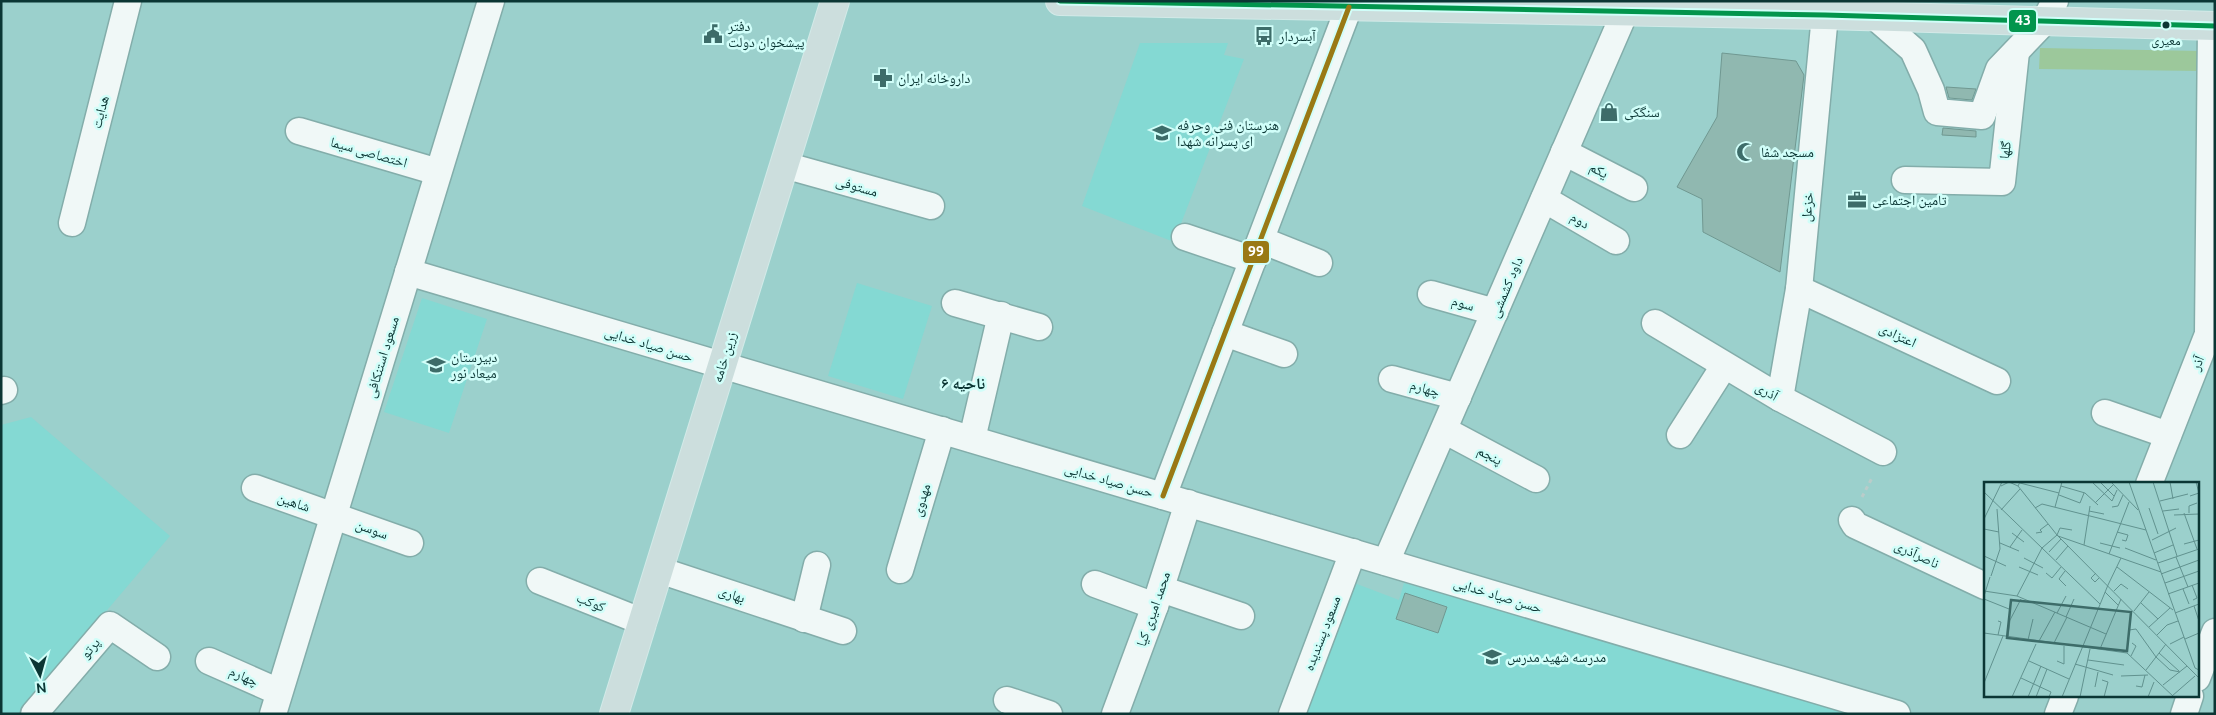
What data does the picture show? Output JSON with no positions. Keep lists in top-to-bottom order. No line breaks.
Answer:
{"streets":{"main road":["زرین خامه"],"street":["هدایت","گلها","اختصاصی سیما","یکم","مستوفی","خزعل","دوم","داود کشمشی","سوم","اعتزادی","حسن صیاد خدایی","مسعود استنکافی","آذر","چهارم","آذری","پنجم","مهدوی","شاهین","سوسن","ناصرآذری","بهاری","کوکب","محمد امیری کیا","مسعود پسندیده","پرتو"]},"crossings":[["اختصاصی سیما","مسعود استنکافی"],["یکم","داود کشمشی"],["مستوفی","زرین خامه"],["خزعل","اعتزادی"],["خزعل","آذری"],["دوم","داود کشمشی"],["داود کشمشی","سوم"],["داود کشمشی","حسن صیاد خدایی"],["داود کشمشی","چهارم"],["داود کشمشی","پنجم"],["حسن صیاد خدایی","مسعود استنکافی"],["حسن صیاد خدایی","زرین خامه"],["حسن صیاد خدایی","مهدوی"],["حسن صیاد خدایی","محمد امیری کیا"],["حسن صیاد خدایی","مسعود پسندیده"],["مسعود استنکافی","چهارم"],["مسعود استنکافی","شاهین"],["مسعود استنکافی","سوسن"],["زرین خامه","بهاری"],["زرین خامه","کوکب"],["شاهین","سوسن"]],"districts":["ناحیه ۶"],"places":{"other":["معیری"],"public building":["دفتر پیشخوان دولت"],"bus stop":["آبسردار"],"pharmacy":["داروخانه ایران"],"shop":["سنگکی"],"school or university":["هنرستان فنی وحرفه ای پسرانه شهدا","دبیرستان میعاد نور","مدرسه شهید مدرس"],"mosque":["مسجد شفا"],"office":["تامین اجتماعی"]},"lines":["transit line 43","transit line 99"],"north":"bottom"}
